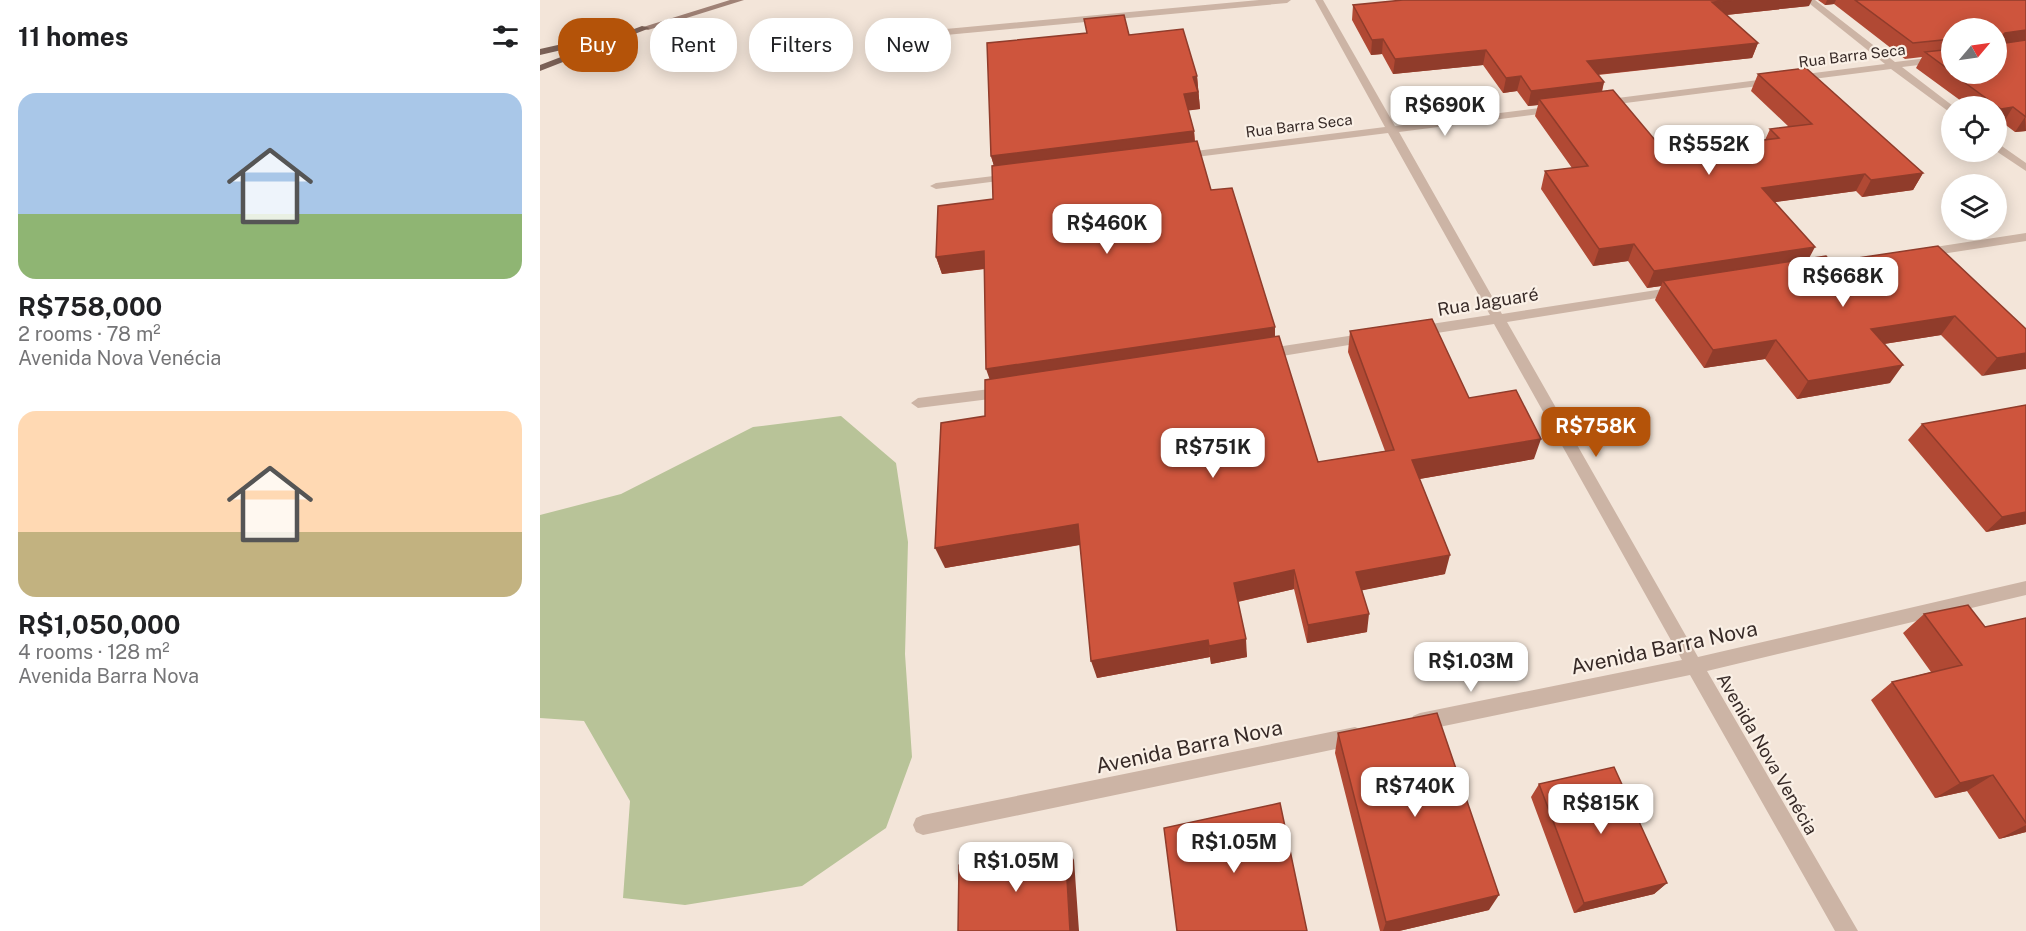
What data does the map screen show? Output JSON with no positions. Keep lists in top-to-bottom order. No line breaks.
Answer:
{"streets":{"street":["Rua Barra Seca","Rua Jaguaré","Avenida Barra Nova","Avenida Nova Venécia"]},"crossings":[["Rua Barra Seca","Avenida Nova Venécia"],["Rua Jaguaré","Avenida Nova Venécia"],["Avenida Barra Nova","Avenida Nova Venécia"]],"north":"top right","page":{"heading":"11 homes","chip":["Buy","Rent","Filters","New"],"list":[{"name":"R$758,000","note":"2 rooms · 78 m² · Avenida Nova Venécia"},{"name":"R$1,050,000","note":"4 rooms · 128 m² · Avenida Barra Nova"}],"price":["R$690K","R$552K","R$460K","R$668K","R$758K","R$751K","R$1.03M","R$740K","R$815K","R$1.05M","R$1.05M"]}}
